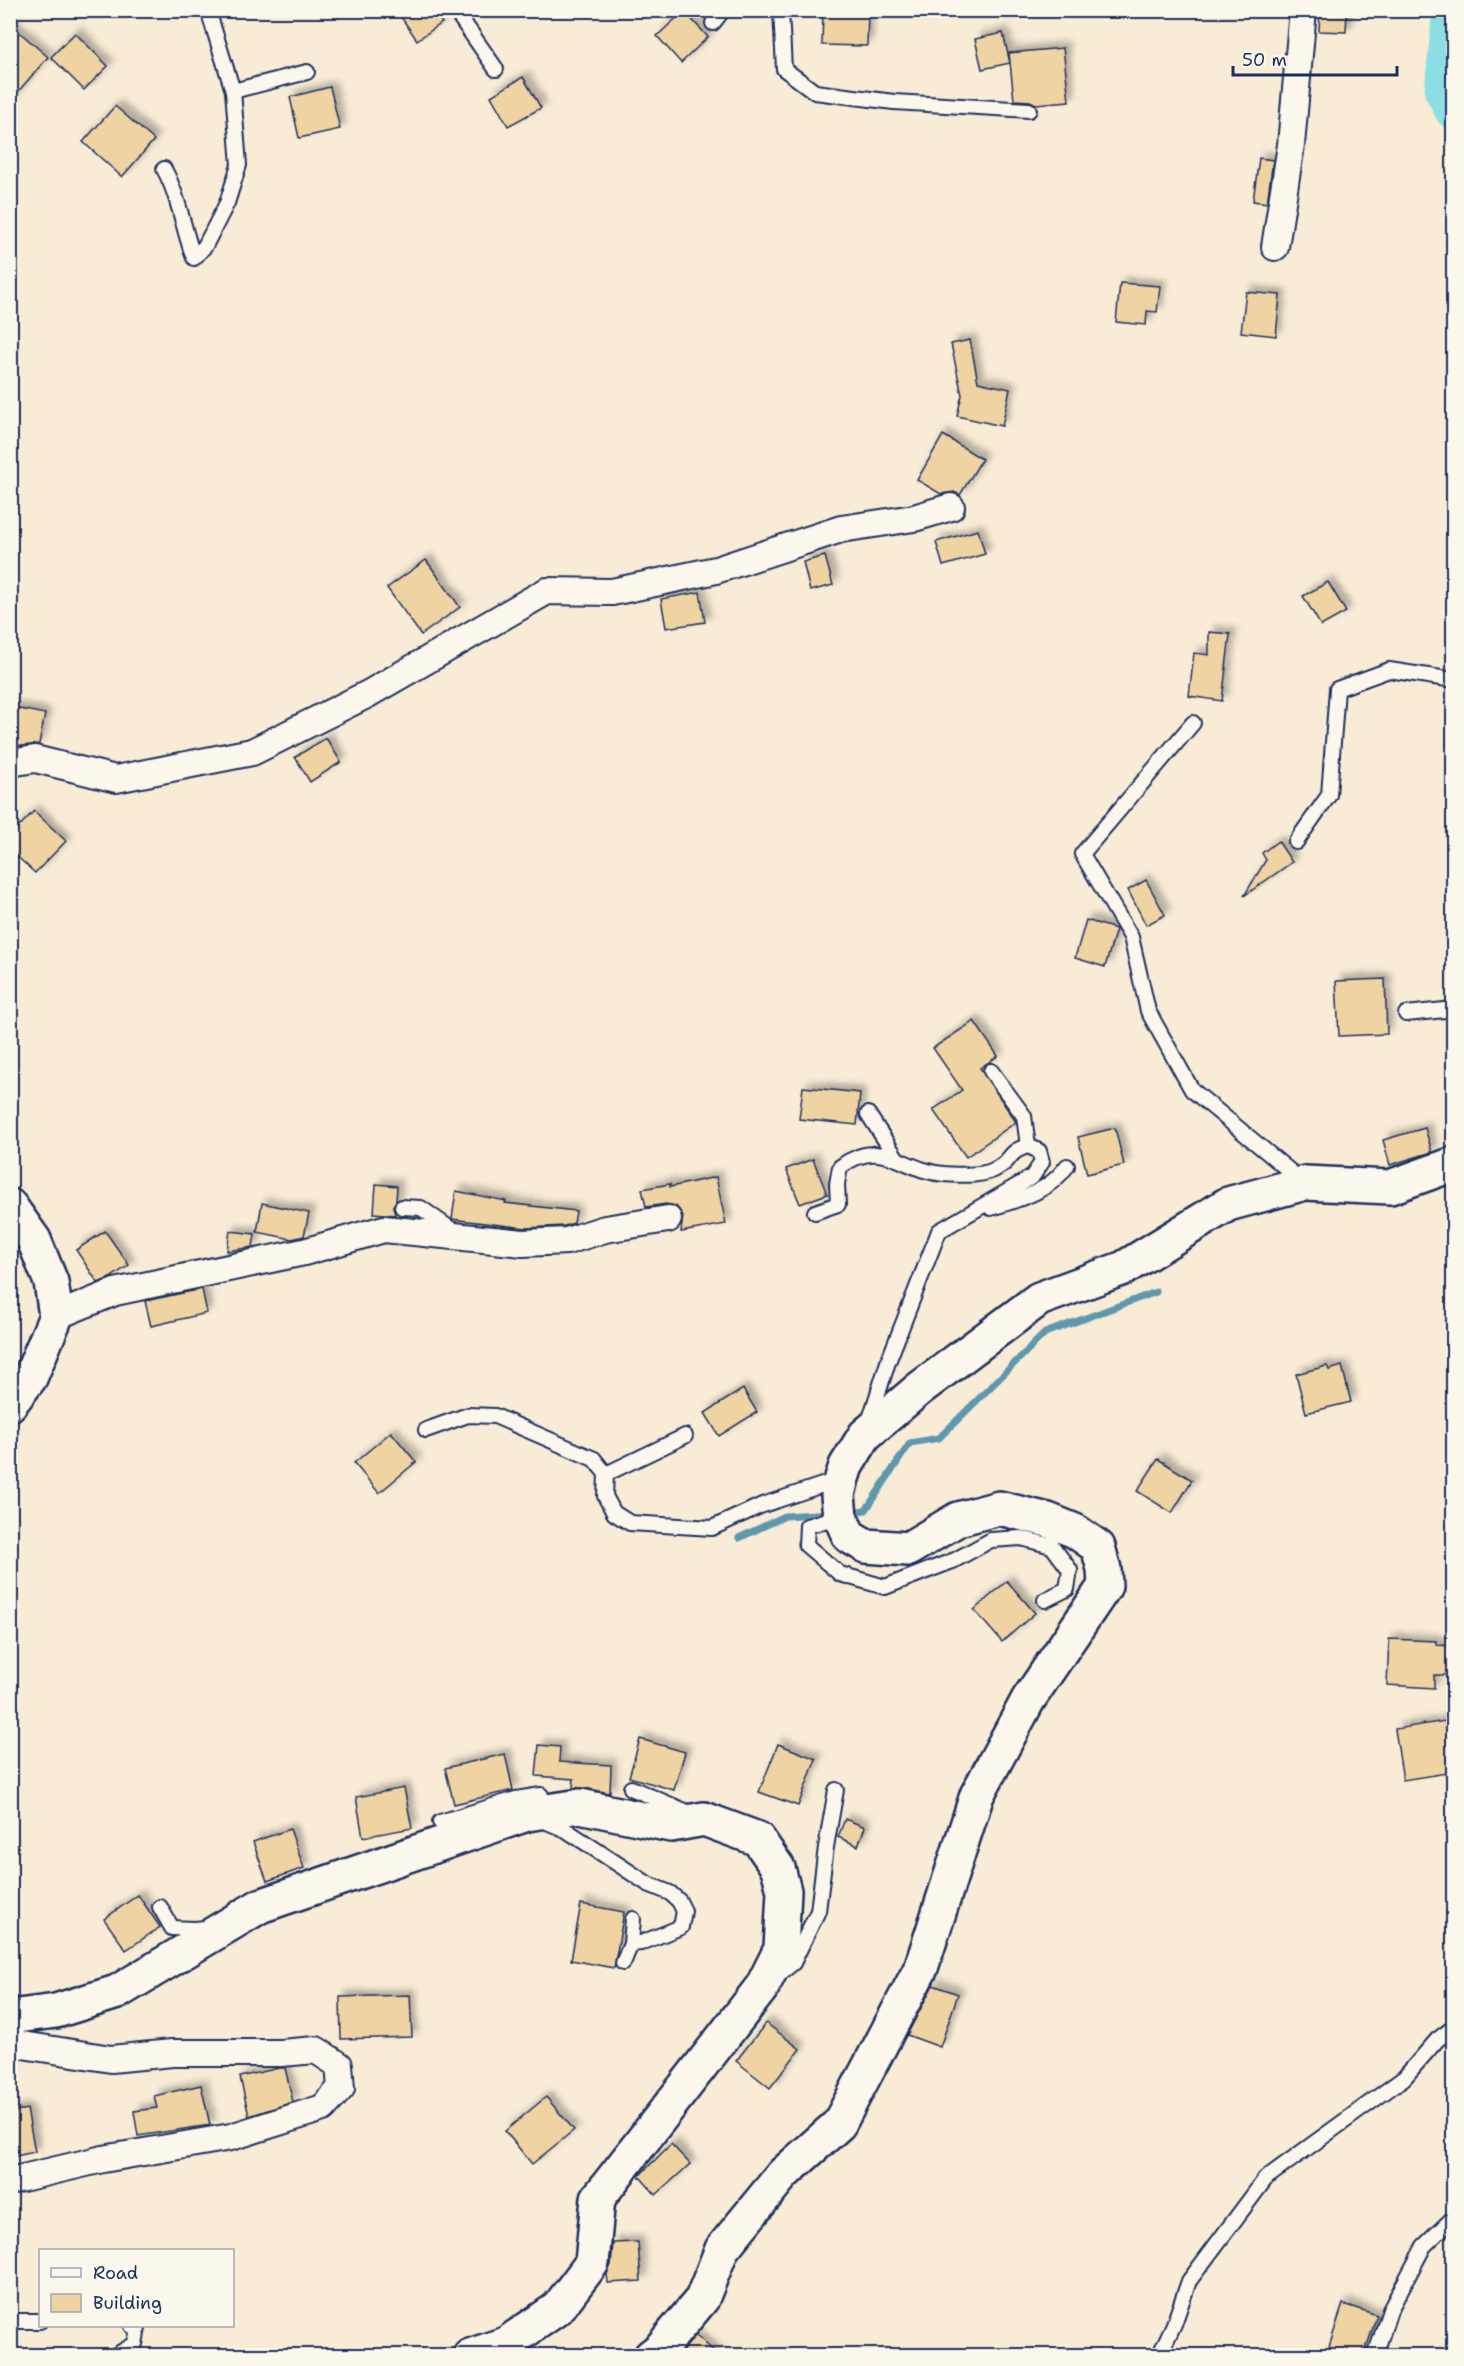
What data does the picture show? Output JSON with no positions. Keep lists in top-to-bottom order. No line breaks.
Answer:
{"legend":["Road","Building"],"scale_bar":"50 m"}
